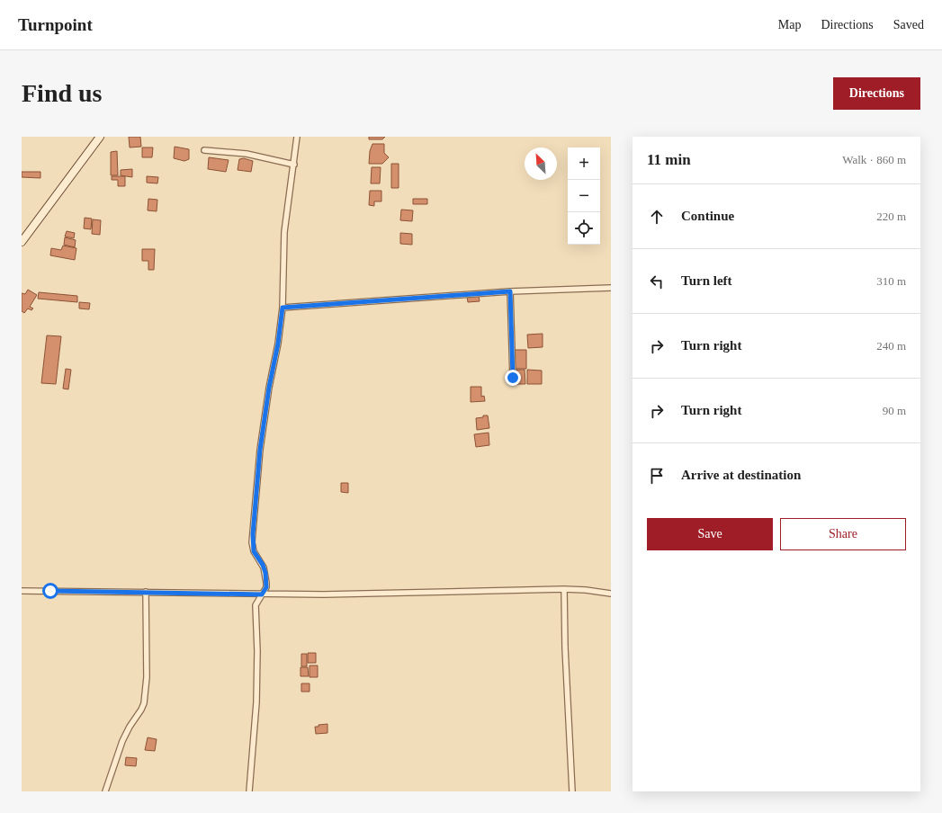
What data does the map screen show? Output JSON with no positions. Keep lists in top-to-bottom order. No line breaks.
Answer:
{"north":"top left","page":{"header":"Turnpoint","nav":["Map","Directions","Saved"],"buttons":["Directions",["Save","Share"]],"title":"Find us","heading":["11 min","Walk · 860 m"],"map_buttons":["+","−"],"list":[["Continue","220 m"],["Turn left","310 m"],["Turn right","240 m"],["Turn right","90 m"],"Arrive at destination"]}}
